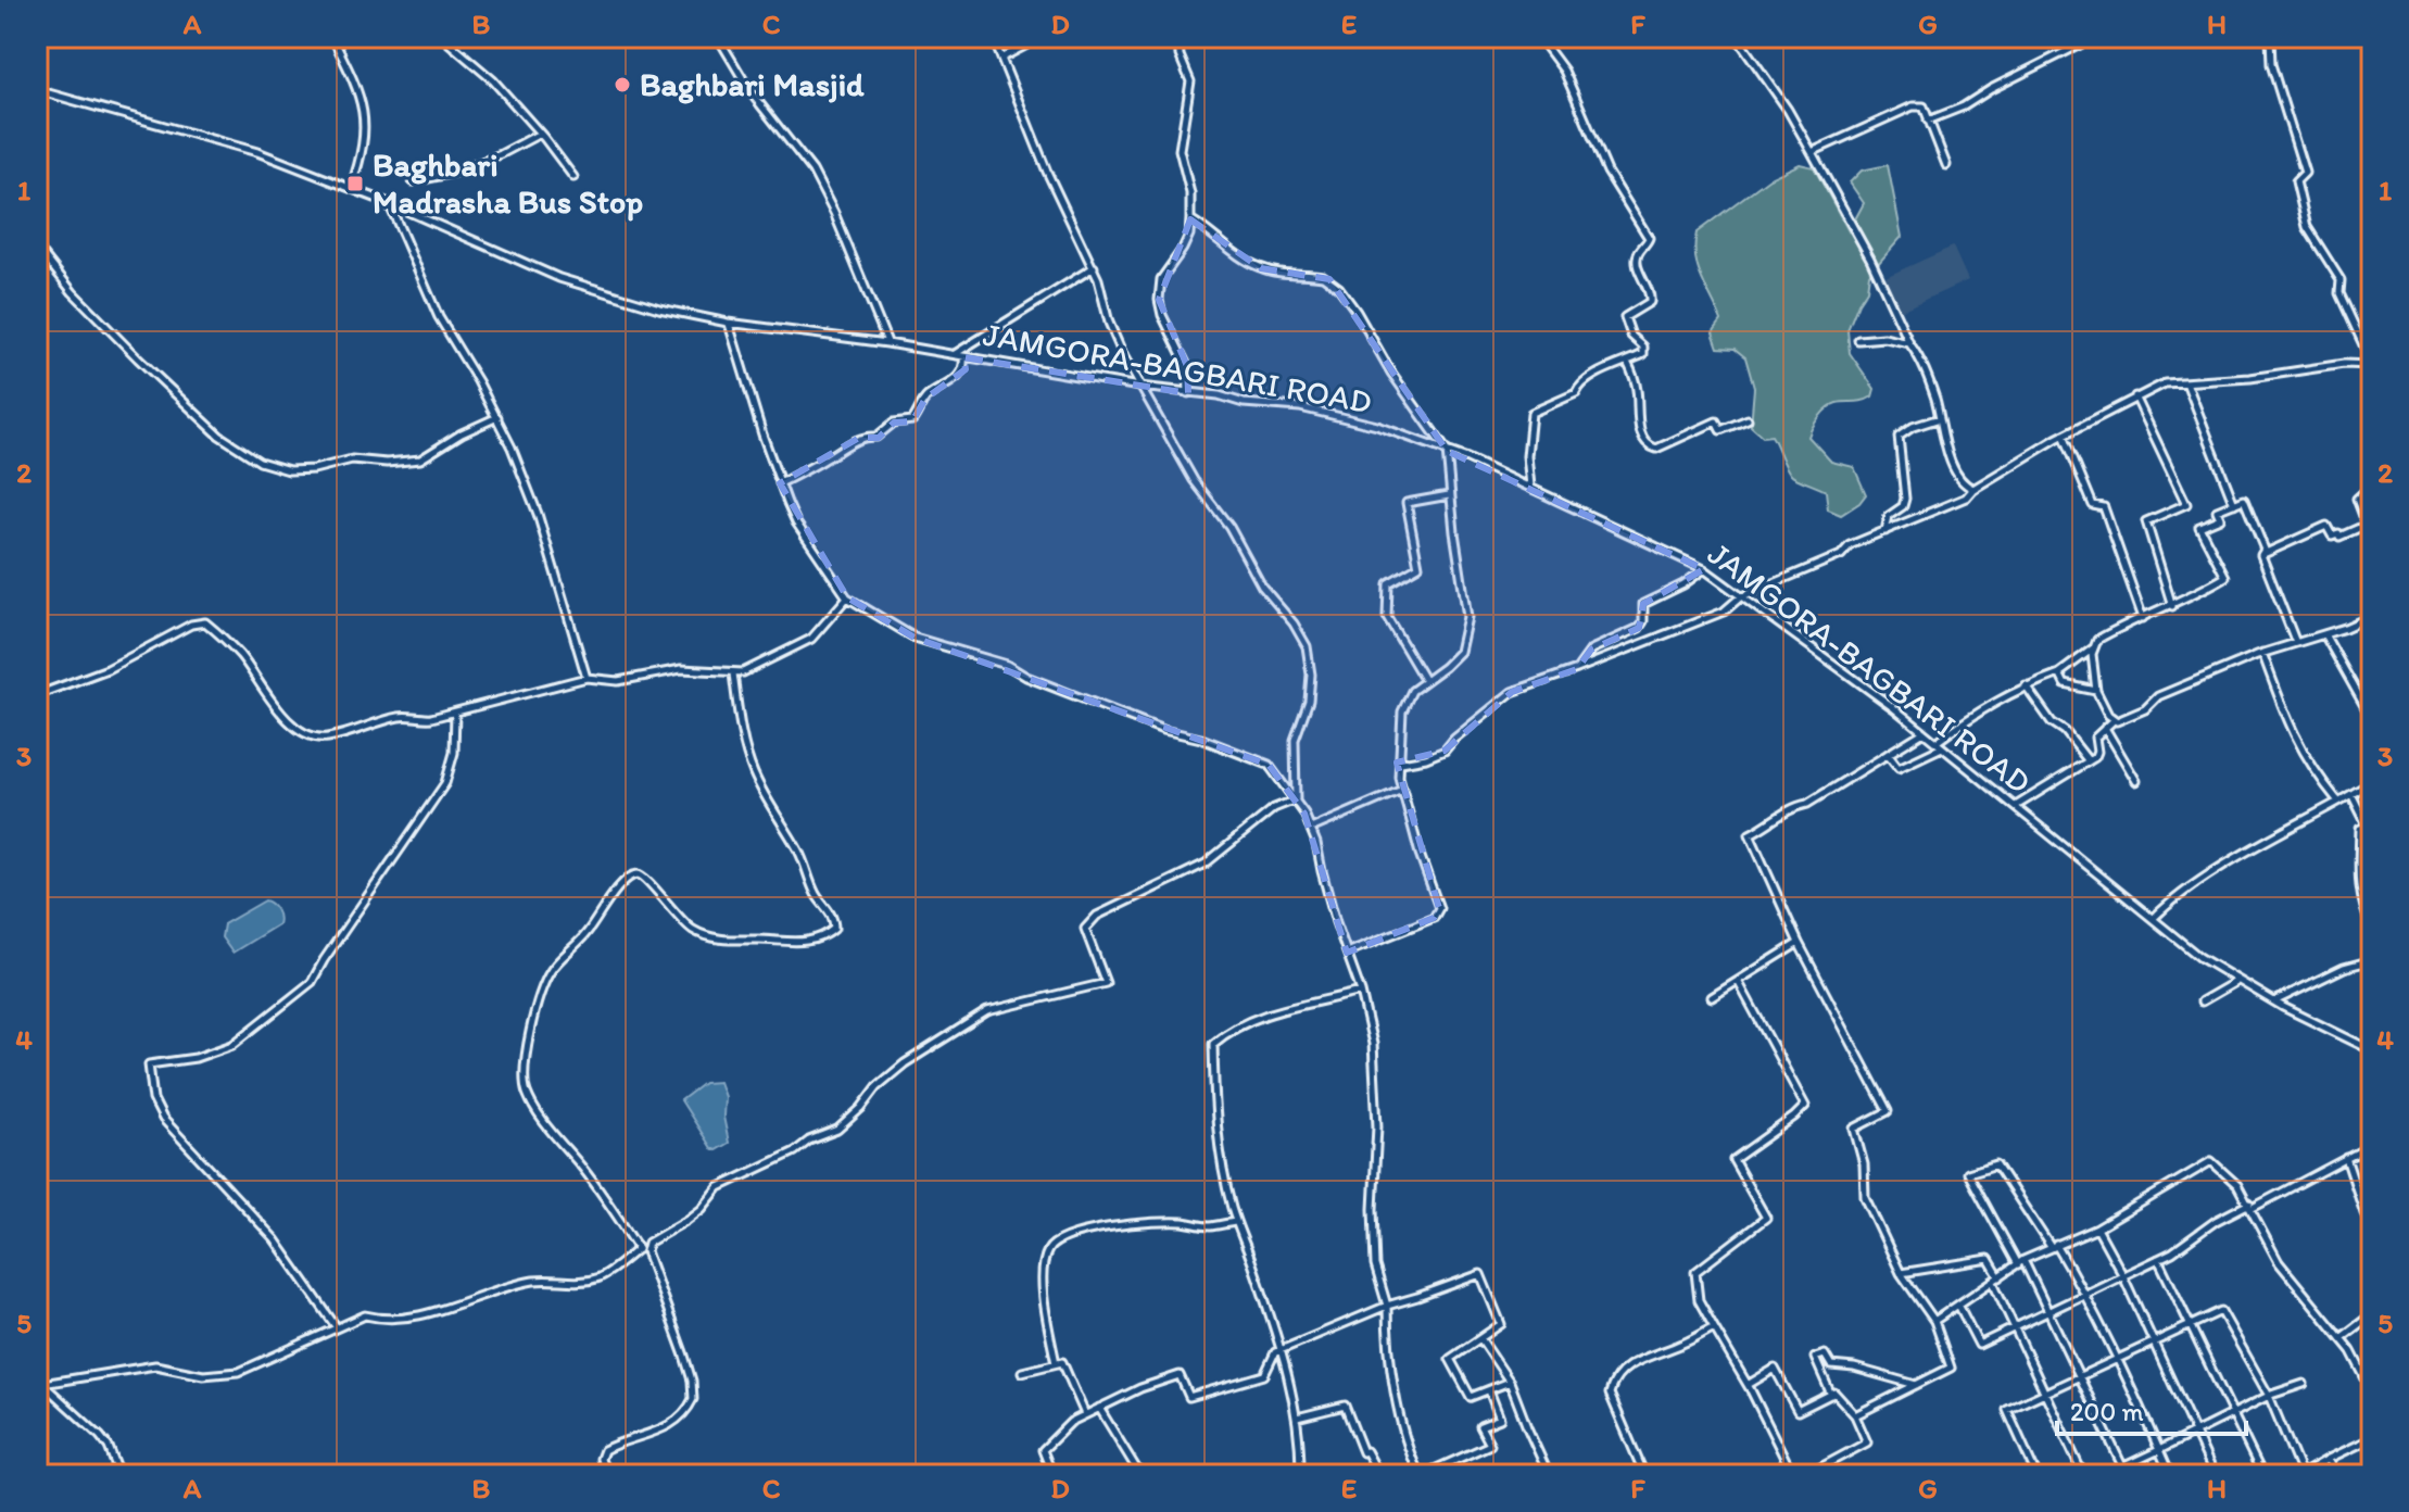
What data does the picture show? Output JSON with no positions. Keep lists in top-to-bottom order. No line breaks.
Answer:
{"streets":{"street":["JAMGORA-BAGBARI ROAD"]},"places":{"other":["Baghbari Masjid"],"transit":["Baghbari Madrasha Bus Stop"]},"scale_bar":"200 m","grid":{"columns":["A","B","C","D","E","F","G","H"],"rows":["1","2","3","4","5"]}}
